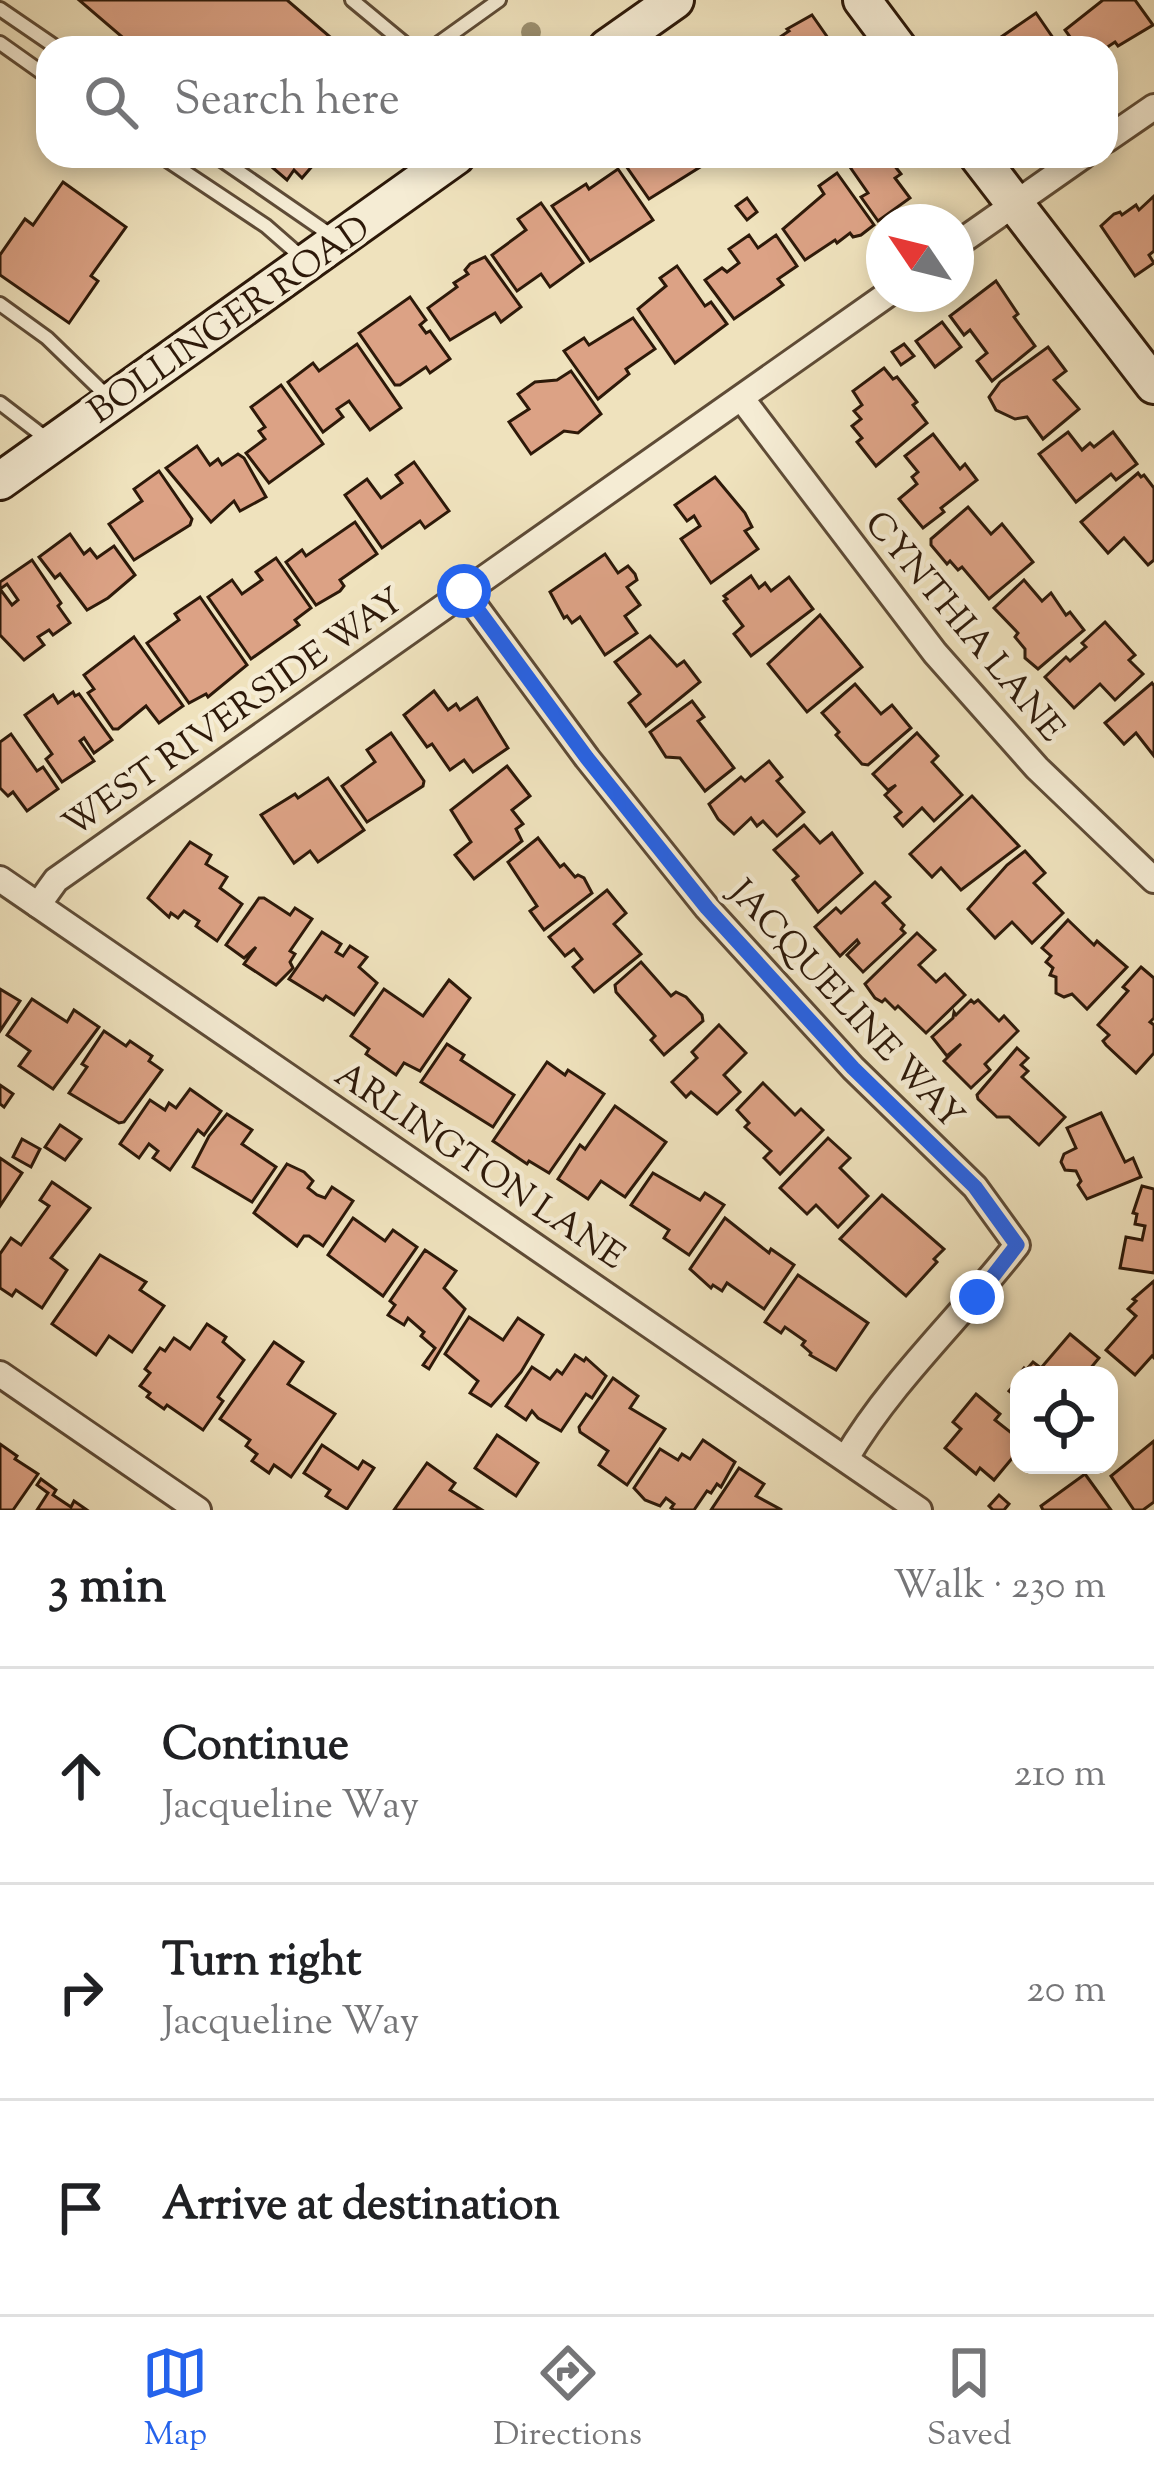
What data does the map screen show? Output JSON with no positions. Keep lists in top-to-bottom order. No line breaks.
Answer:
{"streets":{"main road":["BOLLINGER ROAD"],"street":["CYNTHIA LANE","WEST RIVERSIDE WAY","JACQUELINE WAY","ARLINGTON LANE"]},"crossings":[["CYNTHIA LANE","WEST RIVERSIDE WAY"],["WEST RIVERSIDE WAY","JACQUELINE WAY"],["WEST RIVERSIDE WAY","ARLINGTON LANE"],["JACQUELINE WAY","ARLINGTON LANE"]],"north":"top left","page":{"search":"Search here","heading":["3 min","Walk · 230 m"],"list":[["Continue","Jacqueline Way","210 m"],["Turn right","Jacqueline Way","20 m"],"Arrive at destination"],"nav":["Map","Directions","Saved"]}}
